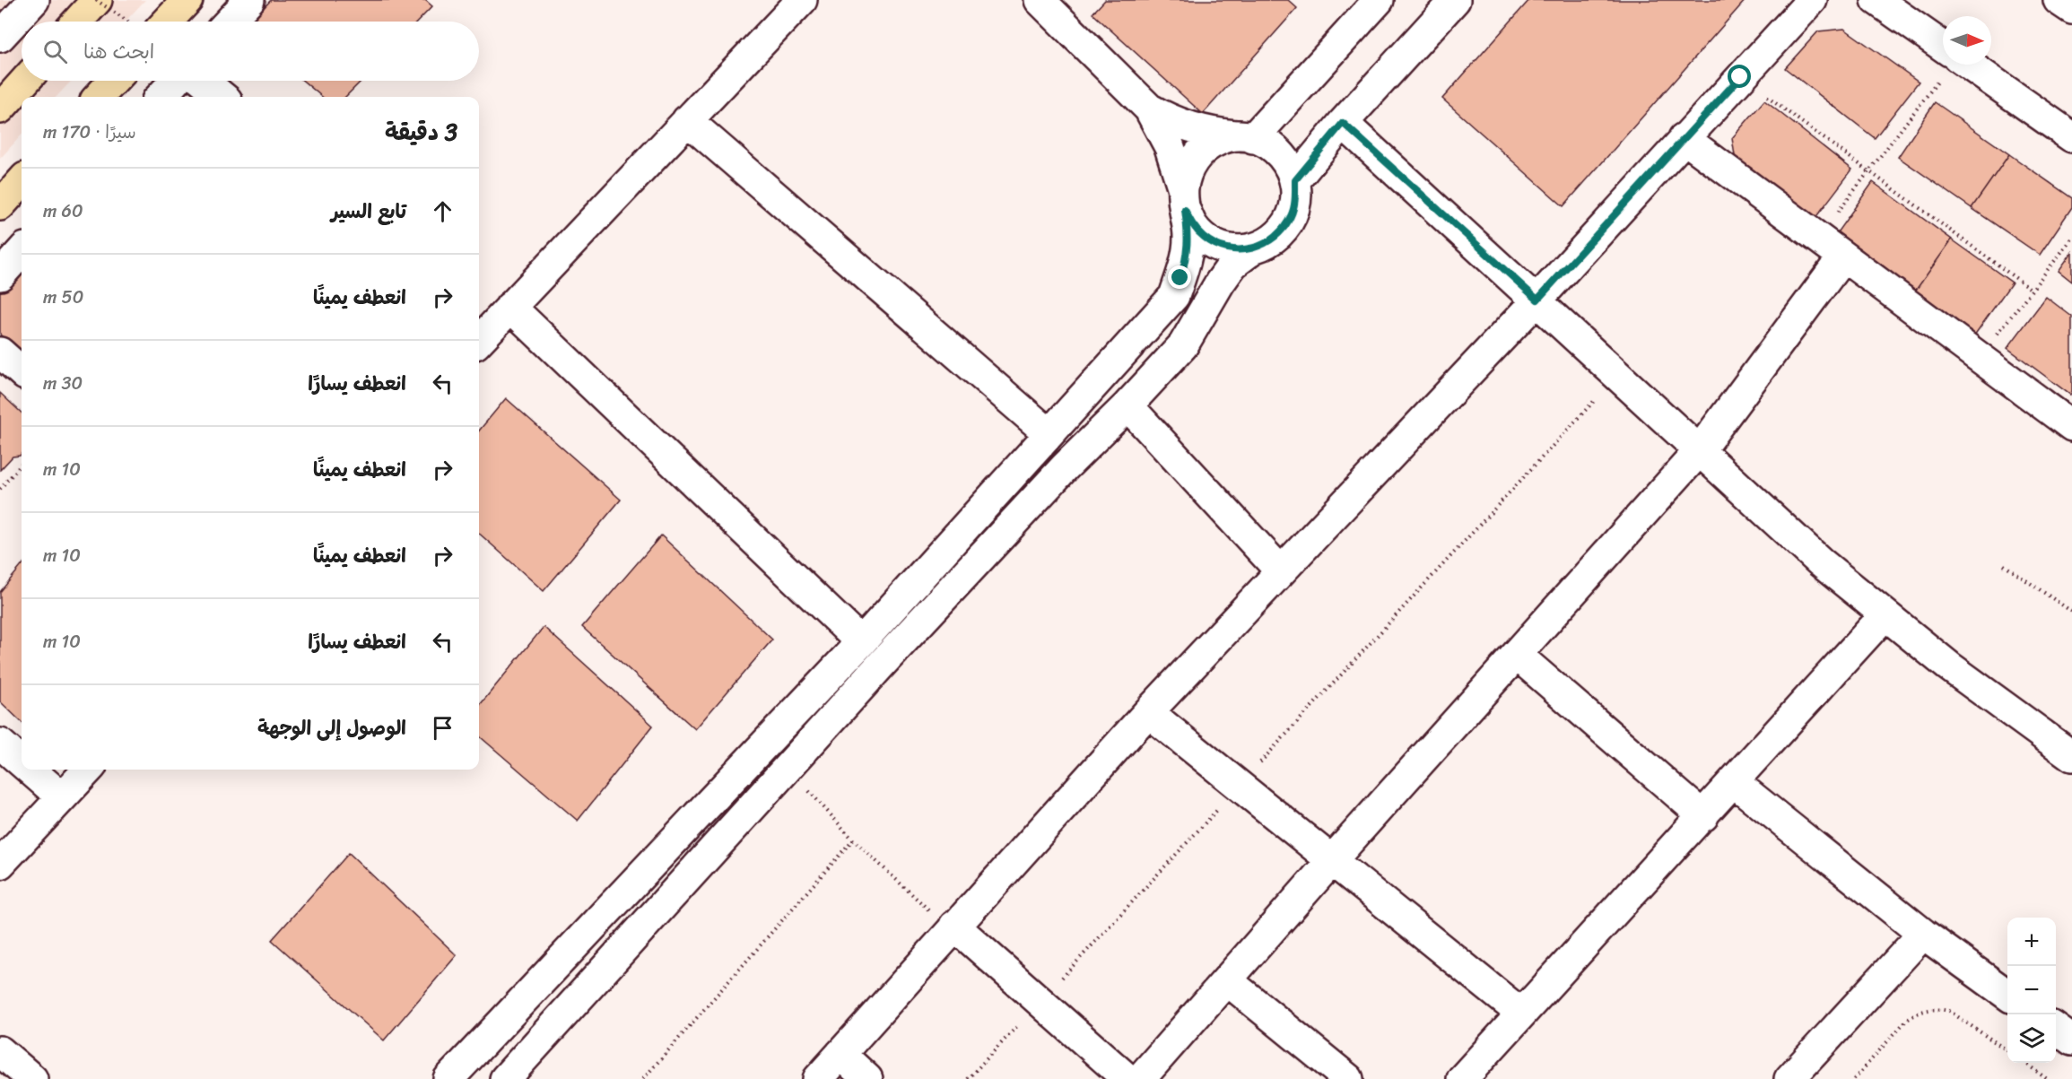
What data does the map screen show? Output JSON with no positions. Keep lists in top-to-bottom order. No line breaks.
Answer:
{"north":"right","page":{"search":"ابحث هنا","heading":["3 دقيقة","سيرًا · 170 m"],"list":[["تابع السير","60 m"],["انعطف يمينًا","50 m"],["انعطف يسارًا","30 m"],["انعطف يمينًا","10 m"],["انعطف يمينًا","10 m"],["انعطف يسارًا","10 m"],"الوصول إلى الوجهة"],"map_buttons":["+","−"]}}
